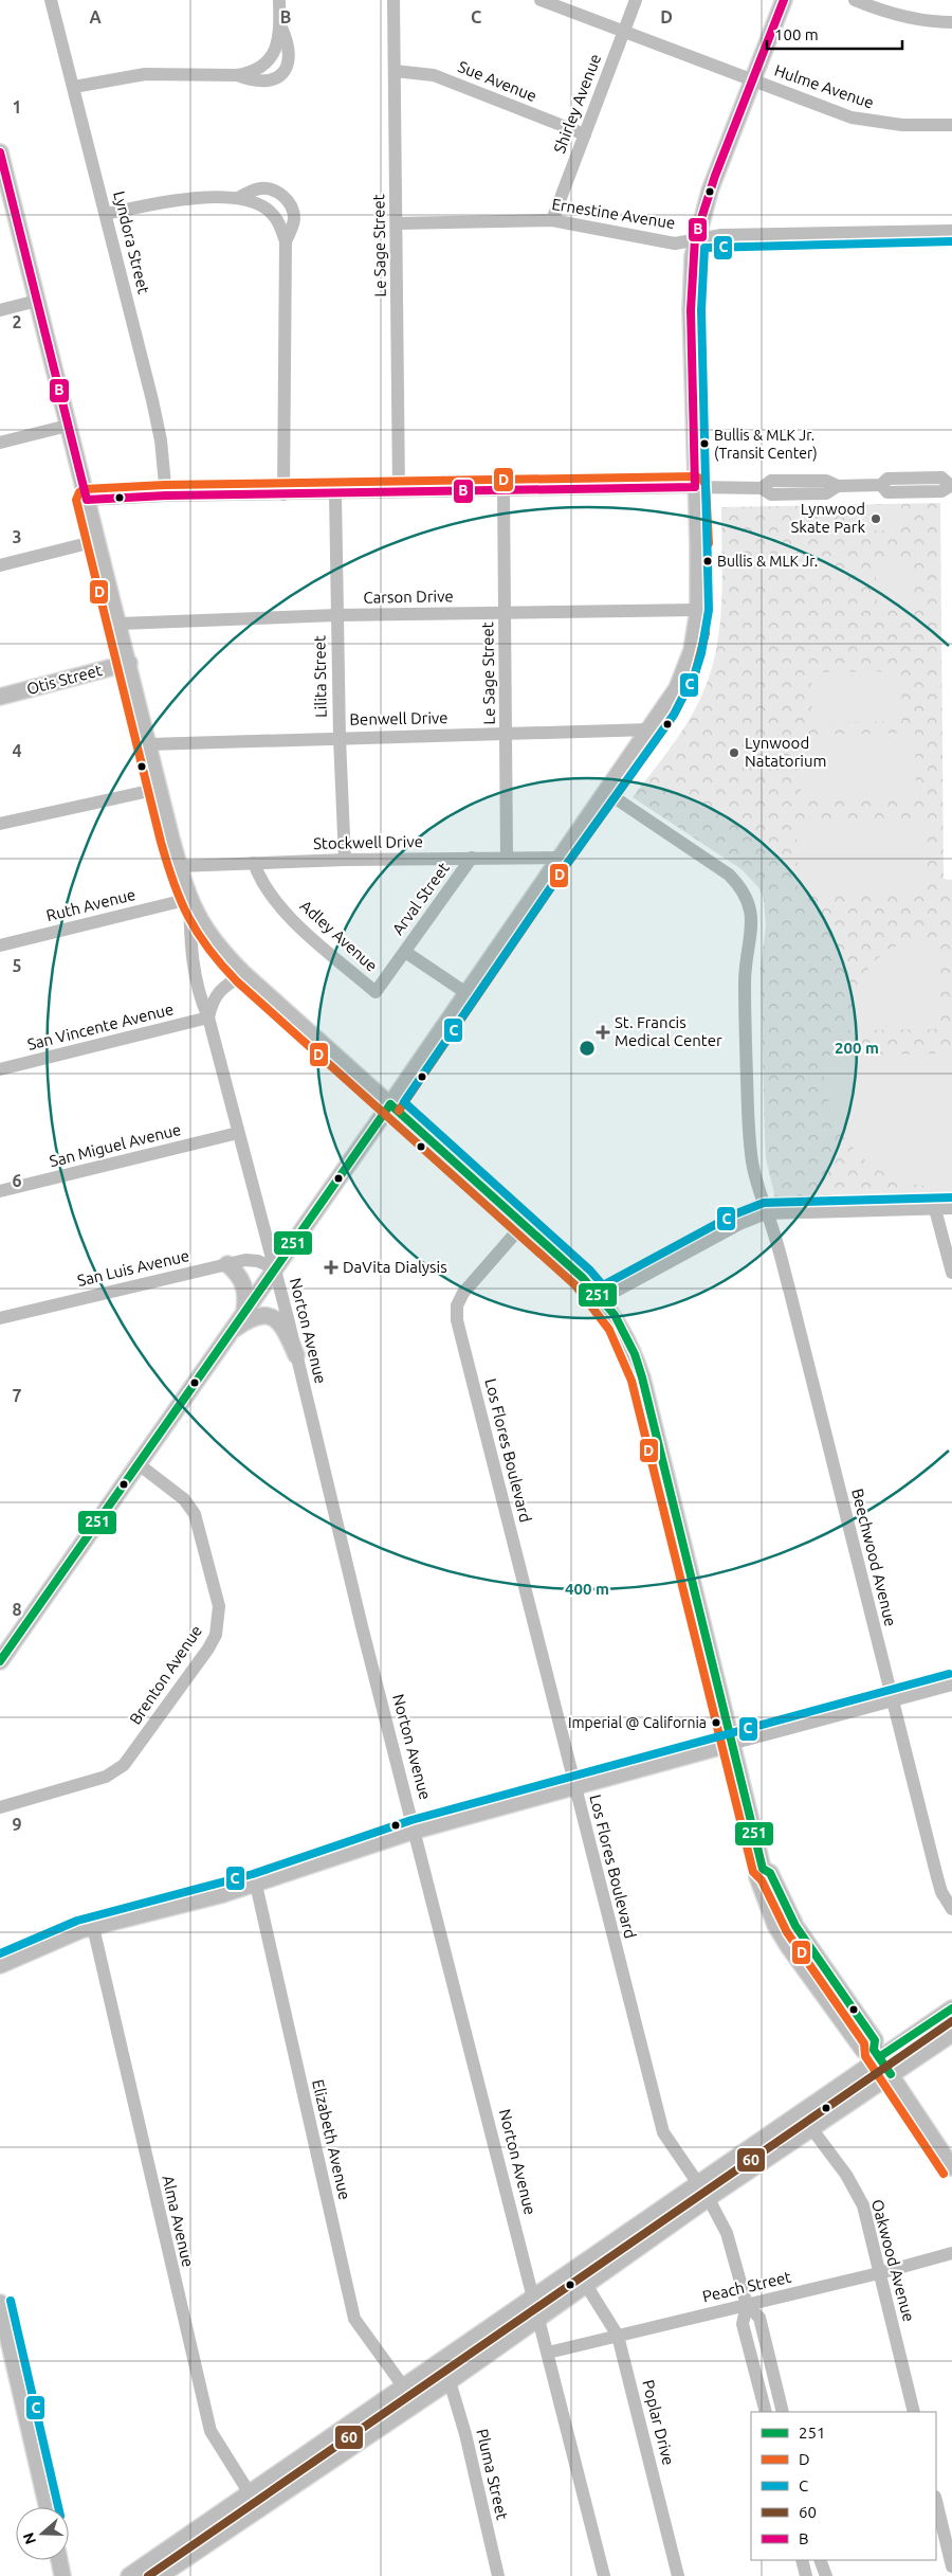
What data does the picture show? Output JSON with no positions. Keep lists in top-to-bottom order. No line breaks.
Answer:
{"streets":{"main road":["Otis Street"],"street":["Sue Avenue","Hulme Avenue","Shirley Avenue","Ernestine Avenue","Lyndora Street","Le Sage Street","Carson Drive","Lilita Street","Benwell Drive","Stockwell Drive","Arval Street","Ruth Avenue","Adley Avenue","San Vincente Avenue","San Miguel Avenue","San Luis Avenue","Norton Avenue","Los Flores Boulevard","Beechwood Avenue","Brenton Avenue","Elizabeth Avenue","Alma Avenue","Oakwood Avenue","Peach Street","Poplar Drive","Pluma Street"]},"crossings":[["Sue Avenue","Shirley Avenue"],["Sue Avenue","Le Sage Street"],["Hulme Avenue","Shirley Avenue"],["Shirley Avenue","Ernestine Avenue"],["Ernestine Avenue","Le Sage Street"],["Le Sage Street","Carson Drive"],["Le Sage Street","Benwell Drive"],["Le Sage Street","Stockwell Drive"],["Carson Drive","Lilita Street"],["Lilita Street","Benwell Drive"],["Lilita Street","Stockwell Drive"],["Stockwell Drive","Arval Street"],["Stockwell Drive","Adley Avenue"],["Arval Street","Adley Avenue"],["Ruth Avenue","Norton Avenue"],["San Vincente Avenue","Norton Avenue"],["San Miguel Avenue","Norton Avenue"],["San Luis Avenue","Norton Avenue"],["Norton Avenue","Peach Street"],["Los Flores Boulevard","Peach Street"],["Oakwood Avenue","Peach Street"],["Peach Street","Poplar Drive"]],"places":{"other":["Bullis & MLK Jr. (Transit Center)","Lynwood Skate Park","Bullis & MLK Jr.","Lynwood Natatorium","Imperial @ California"],"health":["St. Francis Medical Center","DaVita Dialysis"]},"lines":["transit line B","transit line C","transit line D","transit line 251","transit line 60"],"legend":["251","D","C","60","B"],"scale_bar":"100 m","north":"left","grid":{"columns":["A","B","C","D"],"rows":["1","2","3","4","5","6","7","8","9"]},"rings":["200 m","400 m"]}
